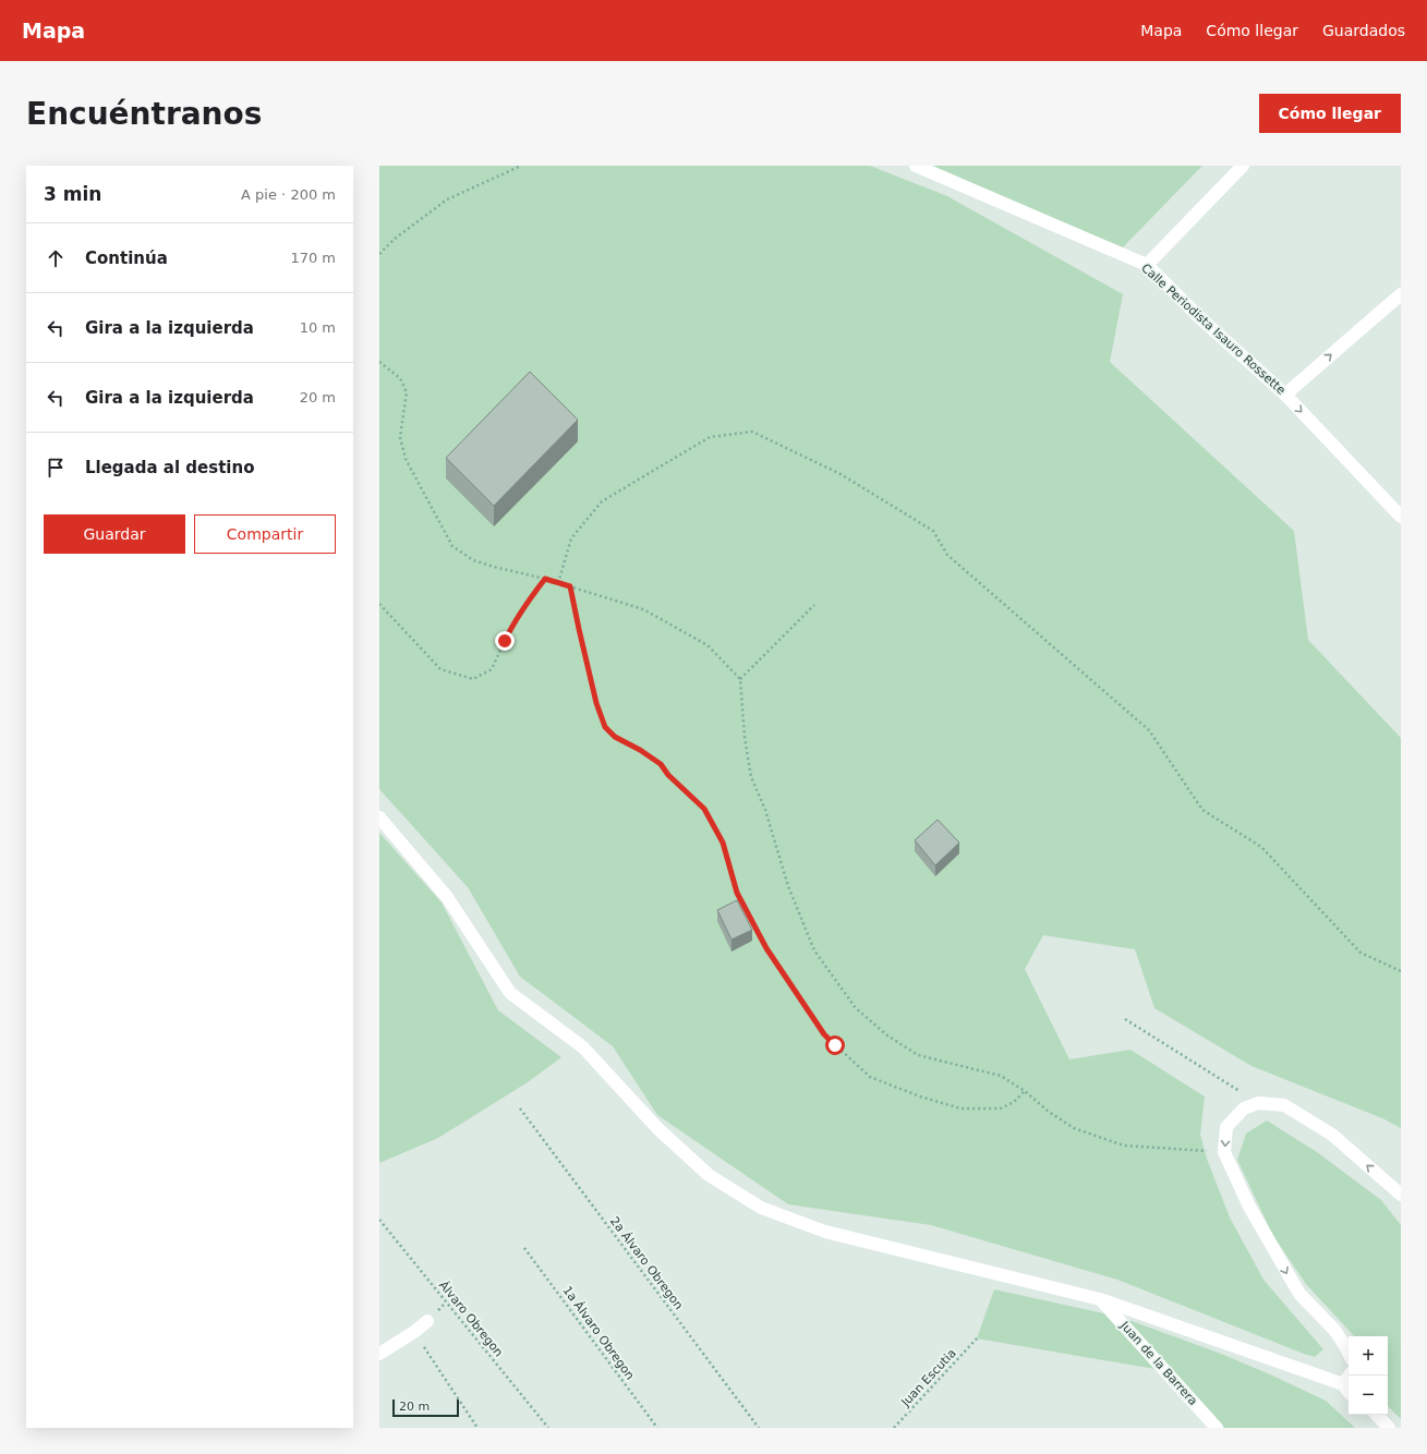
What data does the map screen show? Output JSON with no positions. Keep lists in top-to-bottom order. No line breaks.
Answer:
{"streets":{"street":["Calle Periodista Isauro Rossette","Juan de la Barrera"],"path":["2a Álvaro Obregon","Álvaro Obregon","1a Álvaro Obregon","Juan Escutia"]},"scale_bar":"20 m","page":{"header":"Mapa","nav":["Mapa","Cómo llegar","Guardados"],"buttons":["Cómo llegar",["Guardar","Compartir"]],"title":"Encuéntranos","heading":["3 min","A pie · 200 m"],"list":[["Continúa","170 m"],["Gira a la izquierda","10 m"],["Gira a la izquierda","20 m"],"Llegada al destino"],"map_buttons":["+","−"],"scale":"20 m"}}
